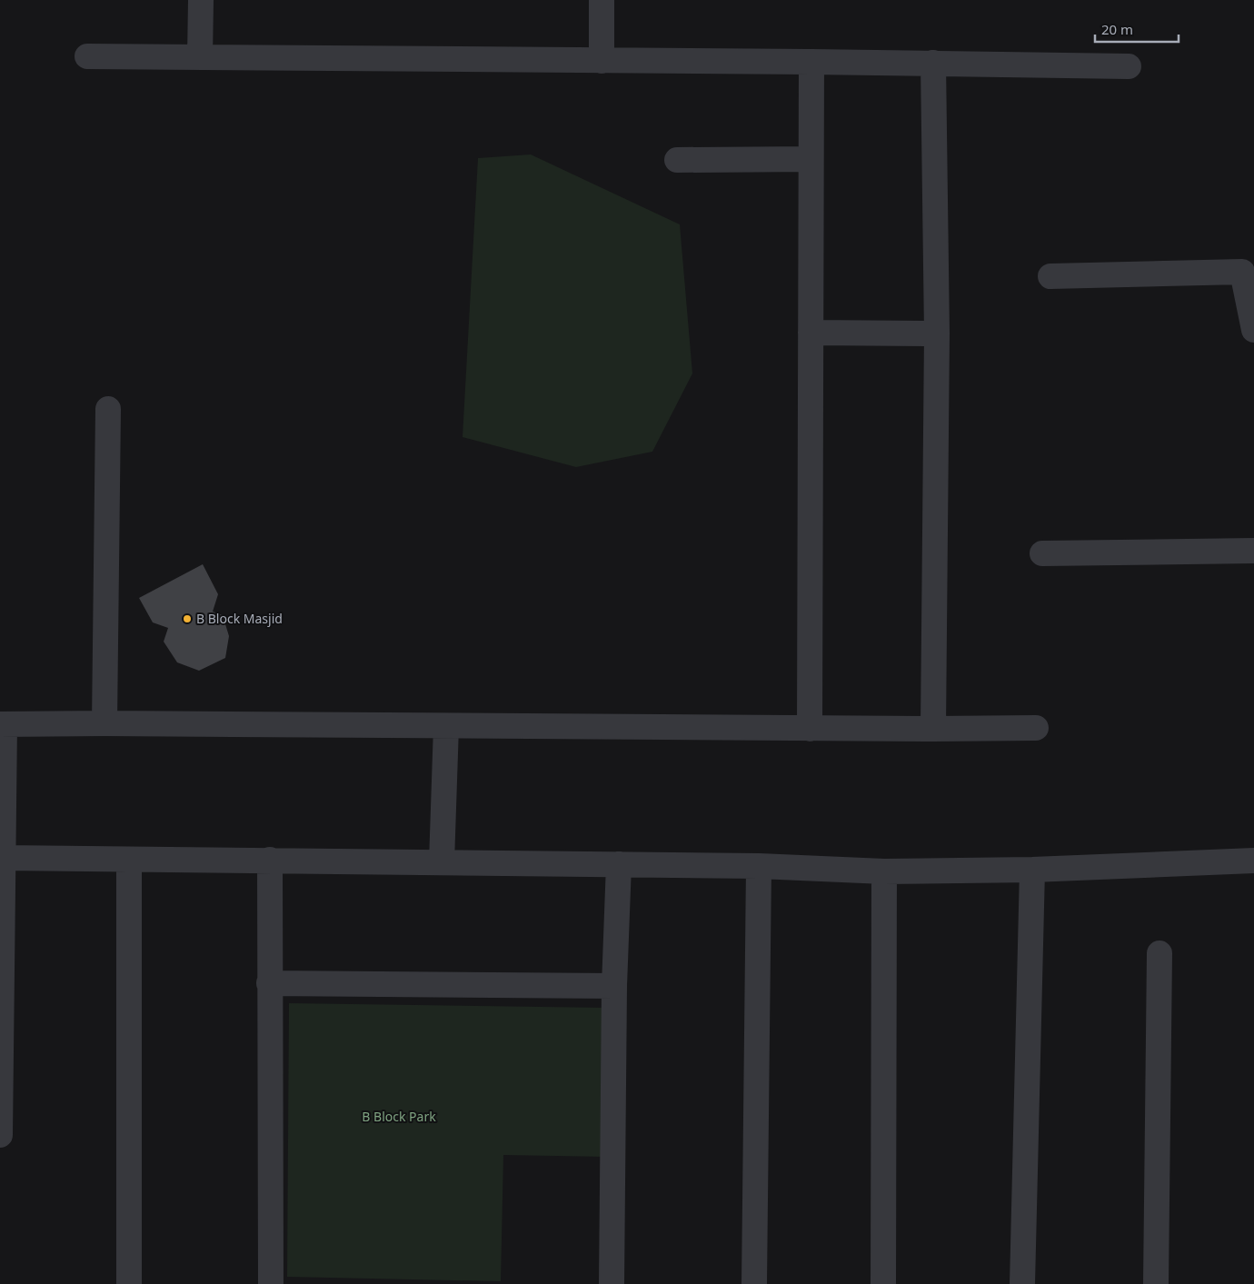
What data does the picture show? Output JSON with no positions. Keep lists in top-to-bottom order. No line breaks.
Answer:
{"parks":["B Block Park"],"places":["B Block Masjid"],"scale_bar":"20 m"}
